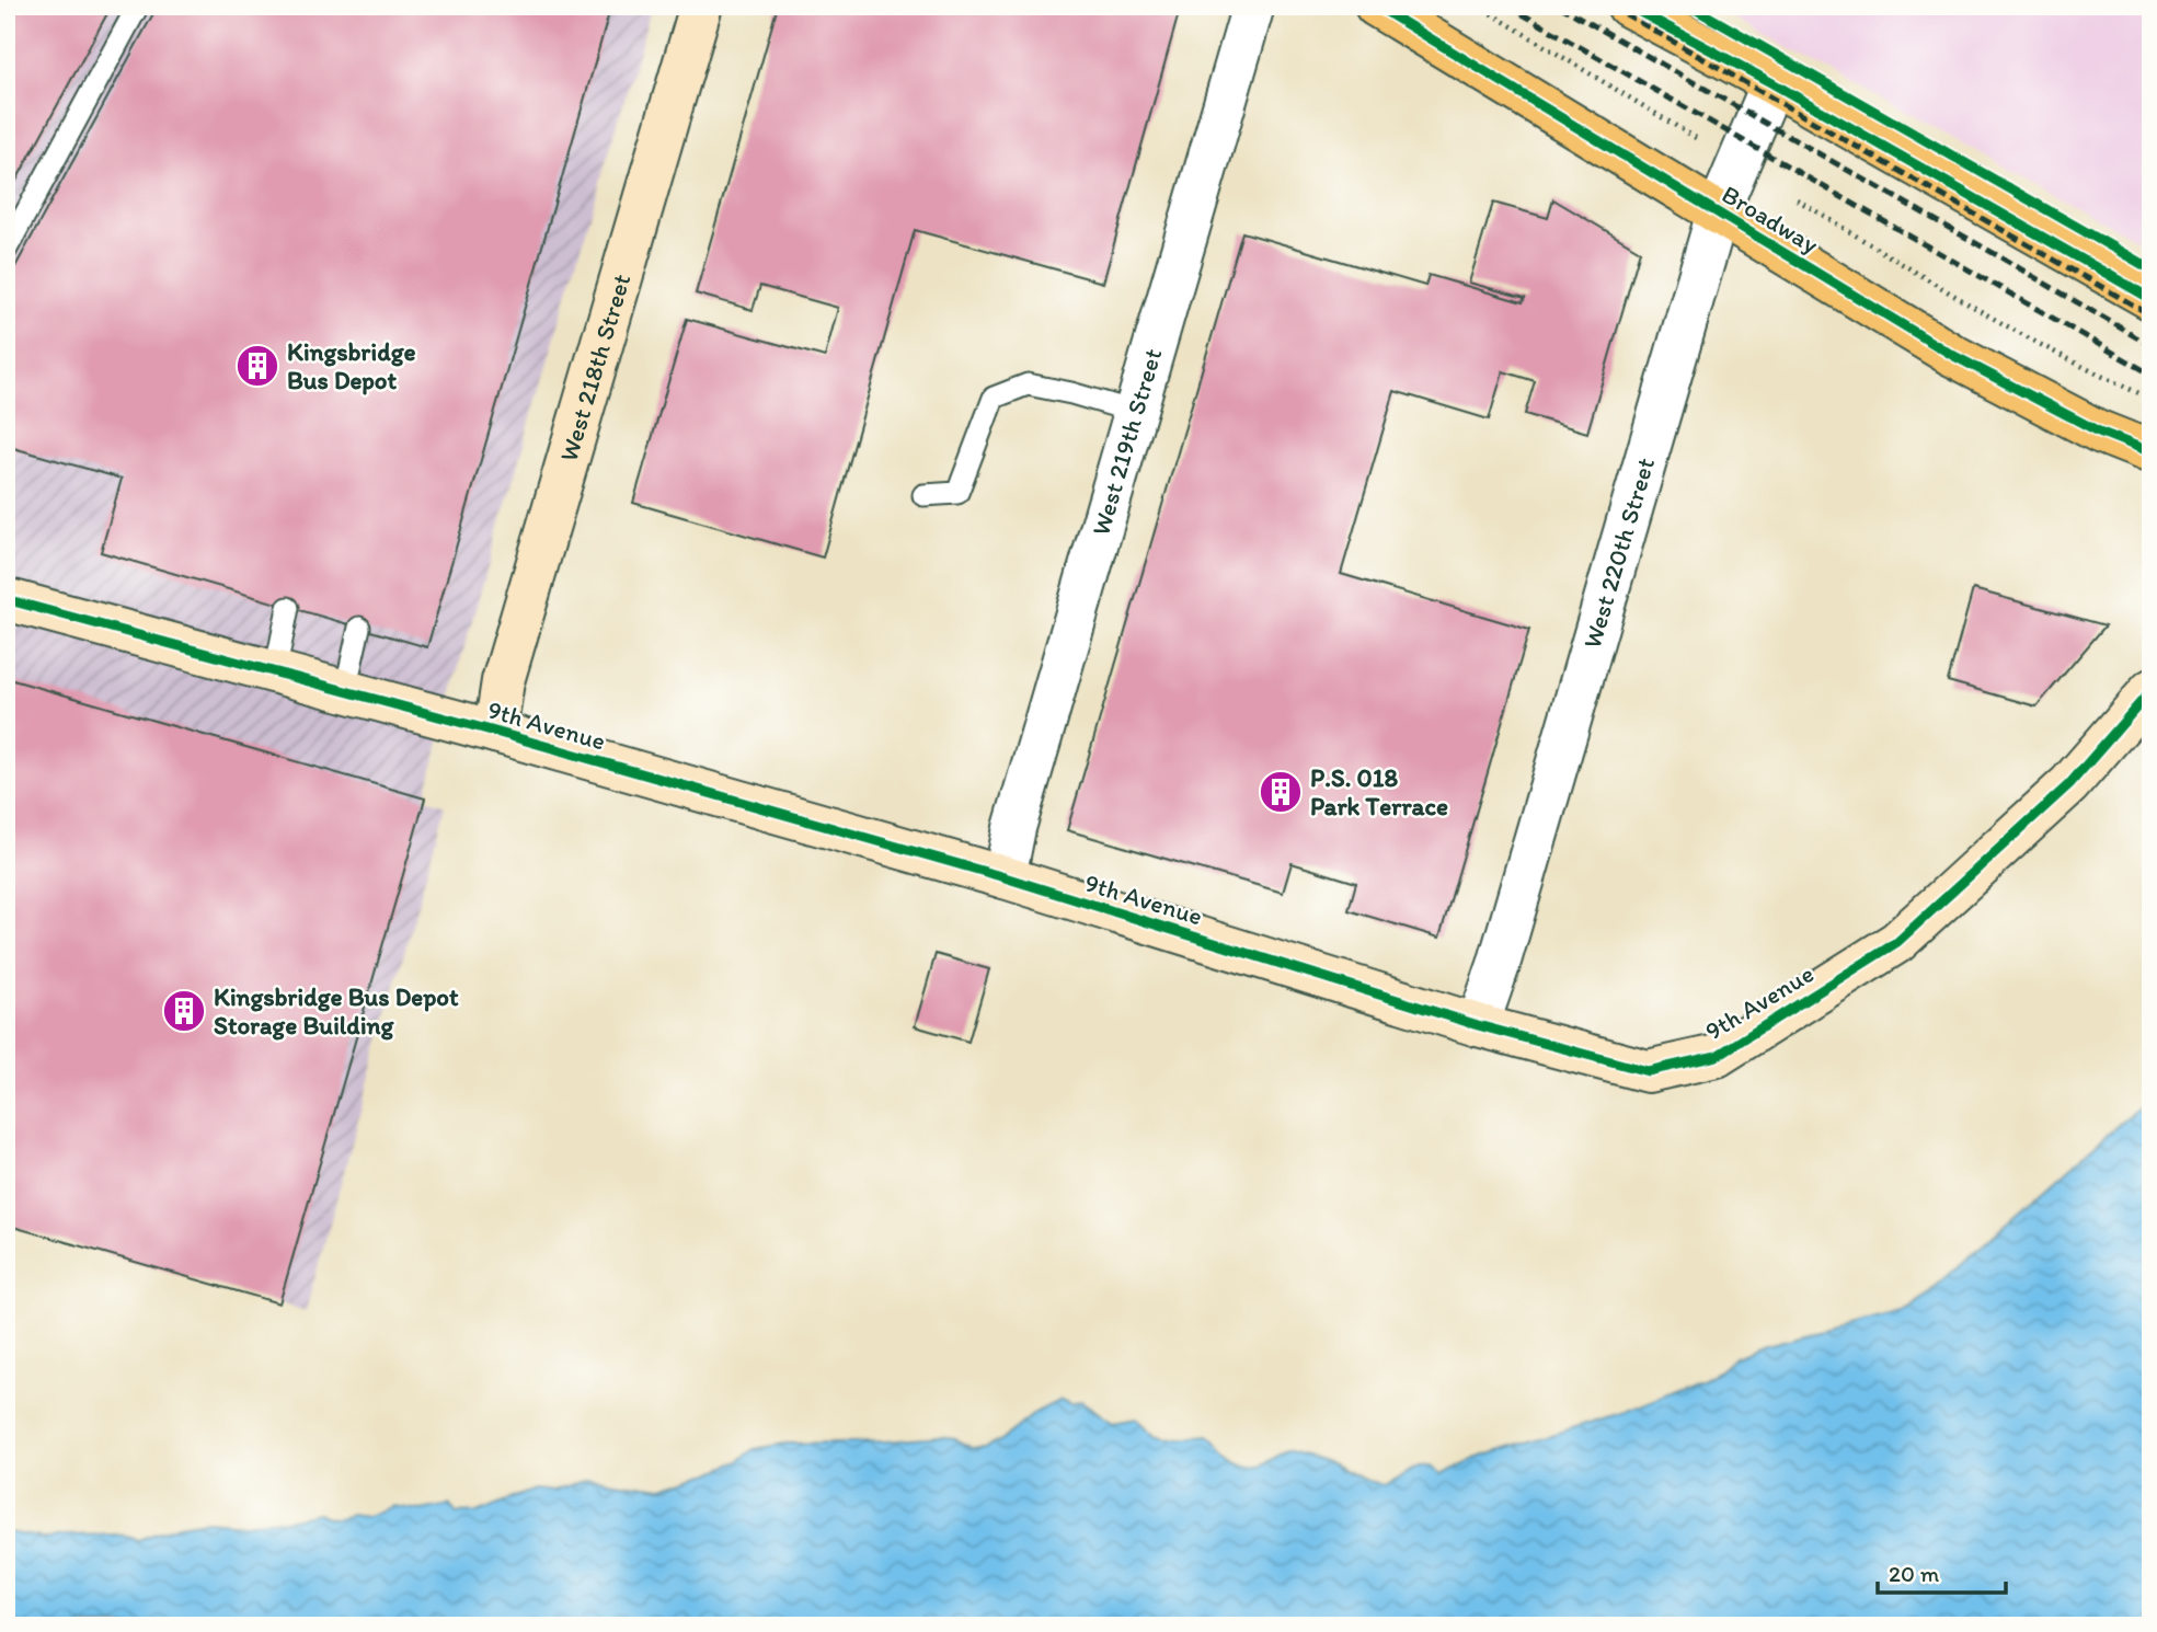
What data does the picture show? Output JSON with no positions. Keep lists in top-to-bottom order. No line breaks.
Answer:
{"streets":{"main road":["Broadway"],"street":["West 218th Street","West 219th Street","West 220th Street","9th Avenue"]},"crossings":[["Broadway","West 220th Street"],["West 218th Street","9th Avenue"],["West 219th Street","9th Avenue"],["West 220th Street","9th Avenue"]],"places":{"building":["Kingsbridge Bus Depot","P.S. 018 Park Terrace","Kingsbridge Bus Depot Storage Building"]},"scale_bar":"20 m"}
